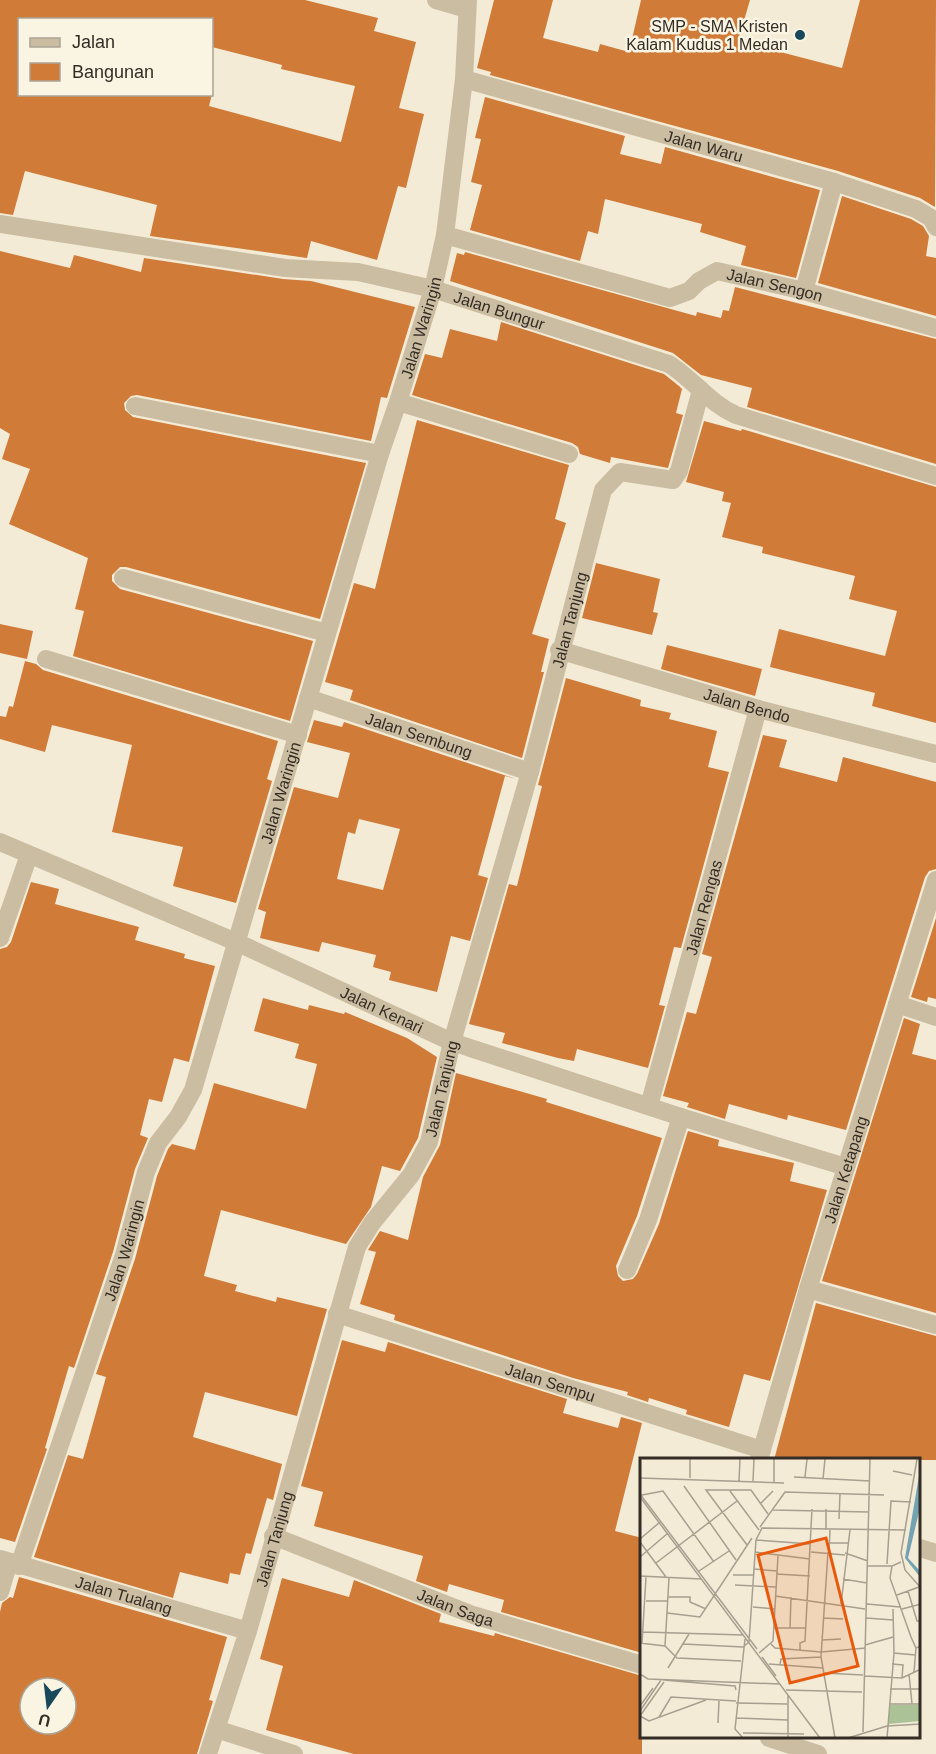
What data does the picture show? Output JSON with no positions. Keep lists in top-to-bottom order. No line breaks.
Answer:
{"streets":{"street":["Jalan Waru","Jalan Sengon","Jalan Bungur","Jalan Waringin","Jalan Tanjung","Jalan Bendo","Jalan Sembung","Jalan Rengas","Jalan Kenari","Jalan Ketapang","Jalan Sempu","Jalan Tualang","Jalan Saga"]},"crossings":[["Jalan Waru","Jalan Waringin"],["Jalan Sengon","Jalan Waringin"],["Jalan Bungur","Jalan Waringin"],["Jalan Bungur","Jalan Tanjung"],["Jalan Waringin","Jalan Sembung"],["Jalan Waringin","Jalan Kenari"],["Jalan Waringin","Jalan Tualang"],["Jalan Tanjung","Jalan Bendo"],["Jalan Tanjung","Jalan Sembung"],["Jalan Tanjung","Jalan Kenari"],["Jalan Tanjung","Jalan Sempu"],["Jalan Tanjung","Jalan Tualang"],["Jalan Tanjung","Jalan Saga"],["Jalan Bendo","Jalan Rengas"],["Jalan Rengas","Jalan Kenari"],["Jalan Kenari","Jalan Ketapang"],["Jalan Ketapang","Jalan Sempu"]],"places":["SMP - SMA Kristen Kalam Kudus 1 Medan"],"legend":["Jalan","Bangunan"],"north":"bottom"}
